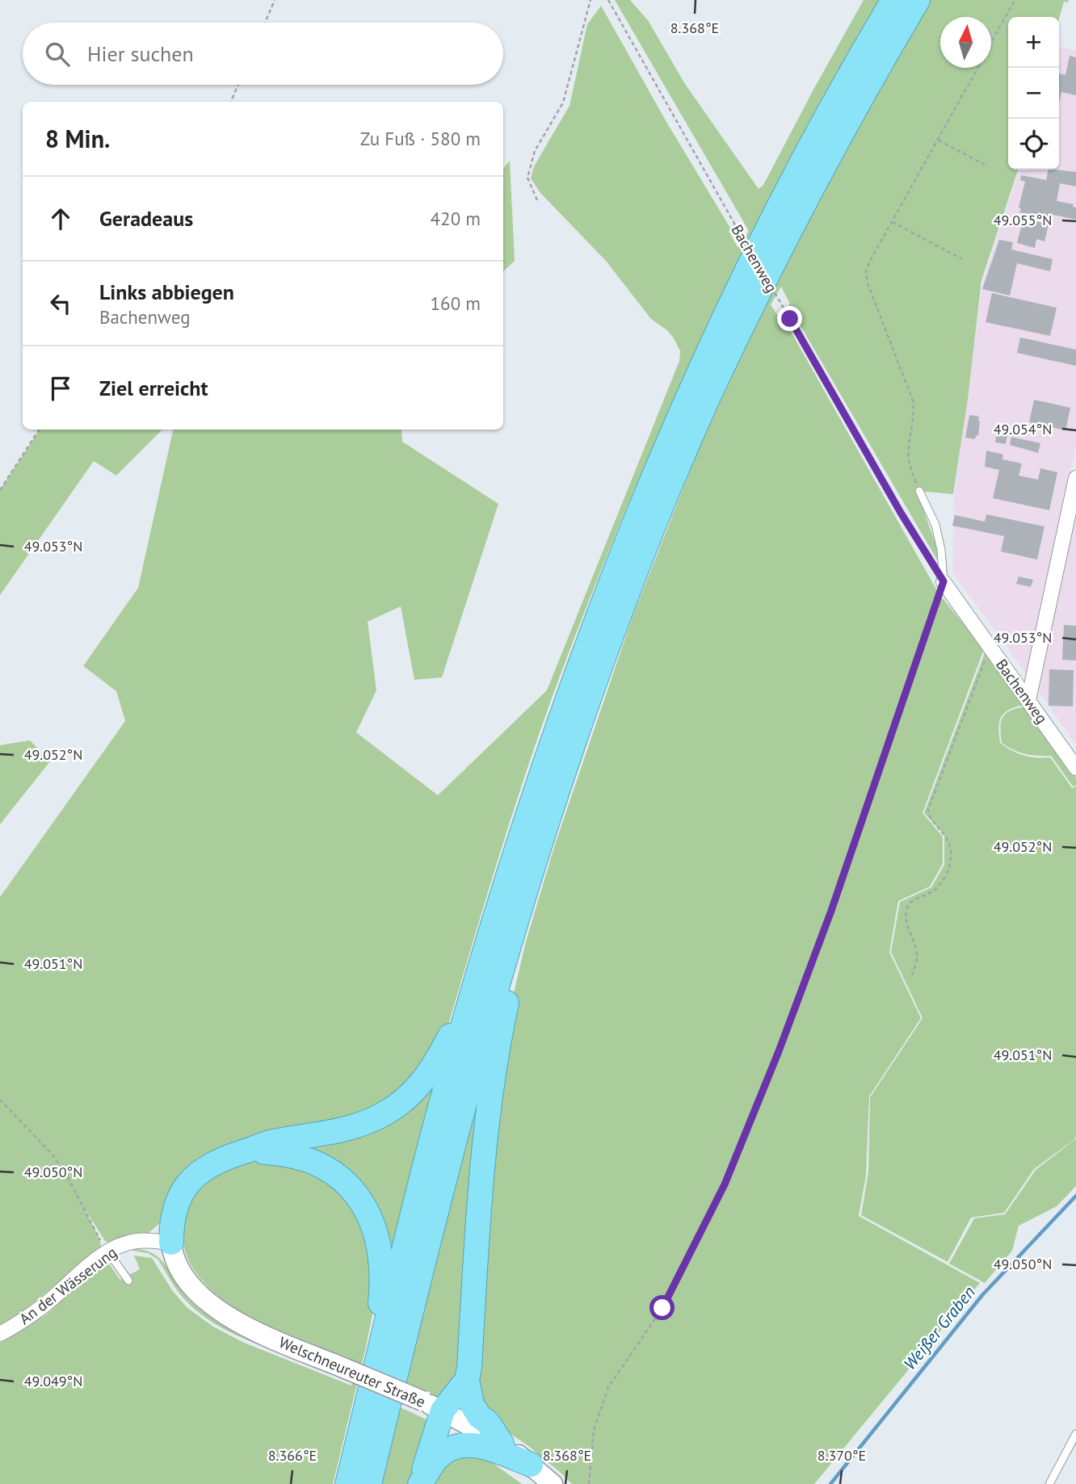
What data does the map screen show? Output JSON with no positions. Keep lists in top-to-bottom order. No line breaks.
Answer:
{"streets":{"main road":["Welschneureuter Straße"],"street":["Bachenweg","An der Wässerung"]},"crossings":[["An der Wässerung","Welschneureuter Straße"]],"water":["Weißer Graben"],"north":"top","page":{"map_buttons":["+","−"],"search":"Hier suchen","heading":["8 Min.","Zu Fuß · 580 m"],"list":[["Geradeaus","420 m"],["Links abbiegen","Bachenweg","160 m"],"Ziel erreicht"]},"coordinates":["8.368°E","49.055°N","49.054°N","49.053°N","49.052°N","49.051°N","49.050°N","49.049°N","8.366°E","8.370°E"]}
